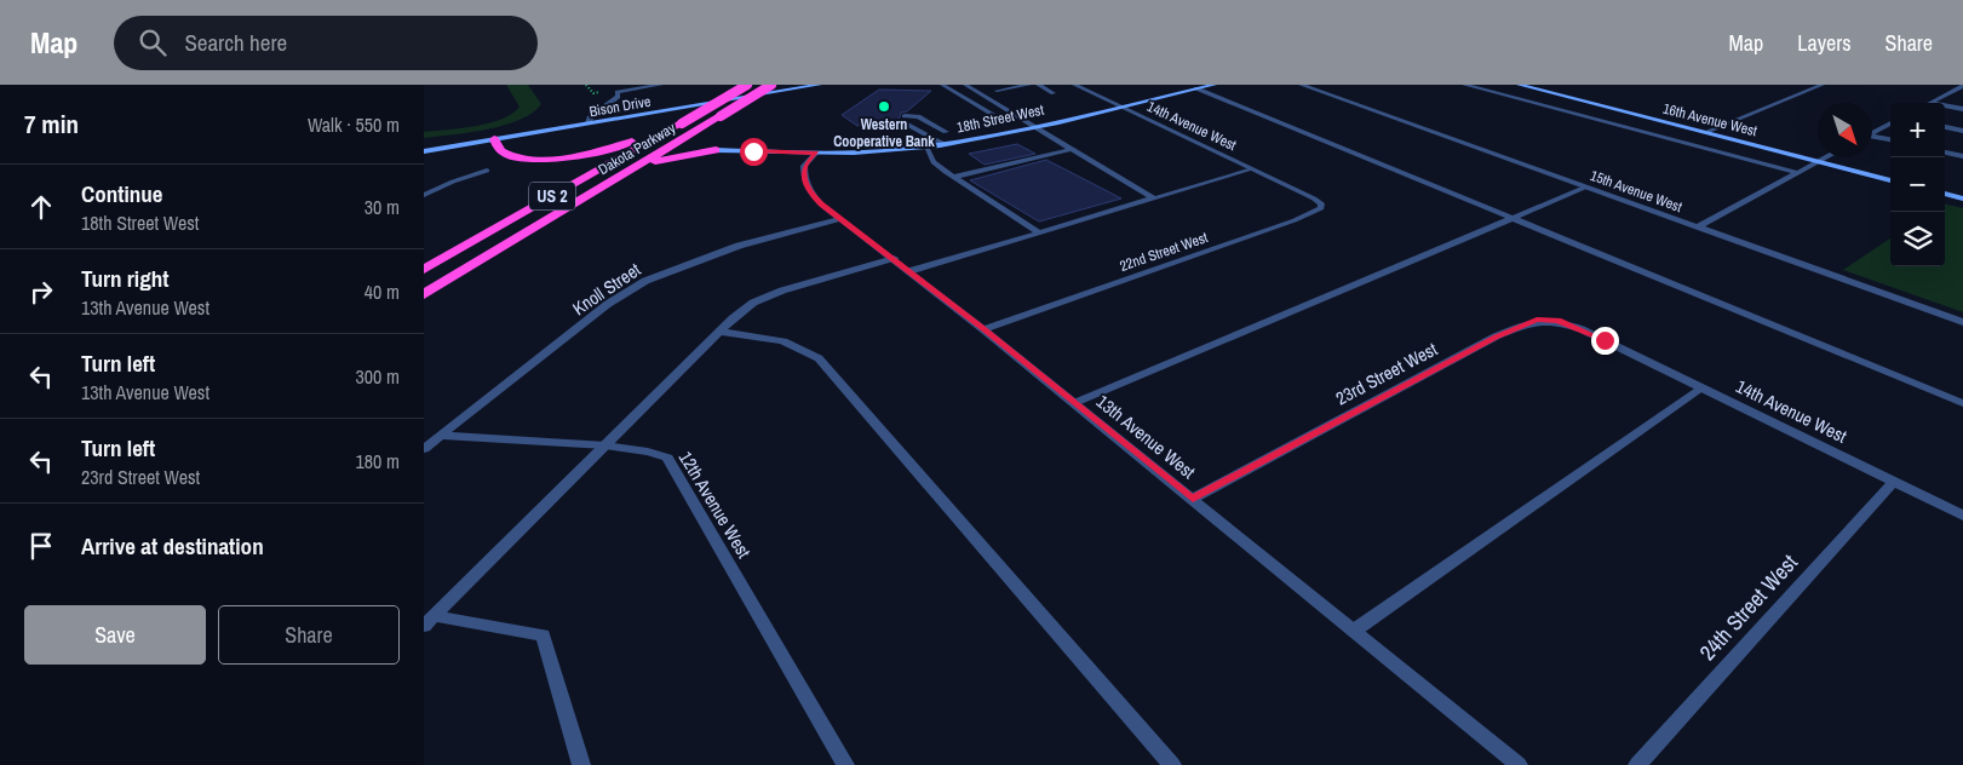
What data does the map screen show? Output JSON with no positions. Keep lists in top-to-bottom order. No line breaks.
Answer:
{"streets":{"highway":["Dakota Parkway","US 2"],"street":["Bison Drive","18th Street West","16th Avenue West","14th Avenue West","15th Avenue West","22nd Street West","Knoll Street","23rd Street West","13th Avenue West","12th Avenue West","24th Street West"]},"crossings":[["18th Street West","14th Avenue West"],["18th Street West","13th Avenue West"],["14th Avenue West","22nd Street West"],["14th Avenue West","23rd Street West"],["14th Avenue West","24th Street West"],["22nd Street West","13th Avenue West"],["Knoll Street","13th Avenue West"],["Knoll Street","12th Avenue West"],["23rd Street West","13th Avenue West"]],"places":["Western Cooperative Bank"],"north":"bottom right","page":{"header":"Map","search":"Search here","nav":["Map","Layers","Share"],"heading":["7 min","Walk · 550 m"],"map_buttons":["+","−"],"list":[["Continue","18th Street West","30 m"],["Turn right","13th Avenue West","40 m"],["Turn left","13th Avenue West","300 m"],["Turn left","23rd Street West","180 m"],"Arrive at destination"],"buttons":["Save","Share"]}}
